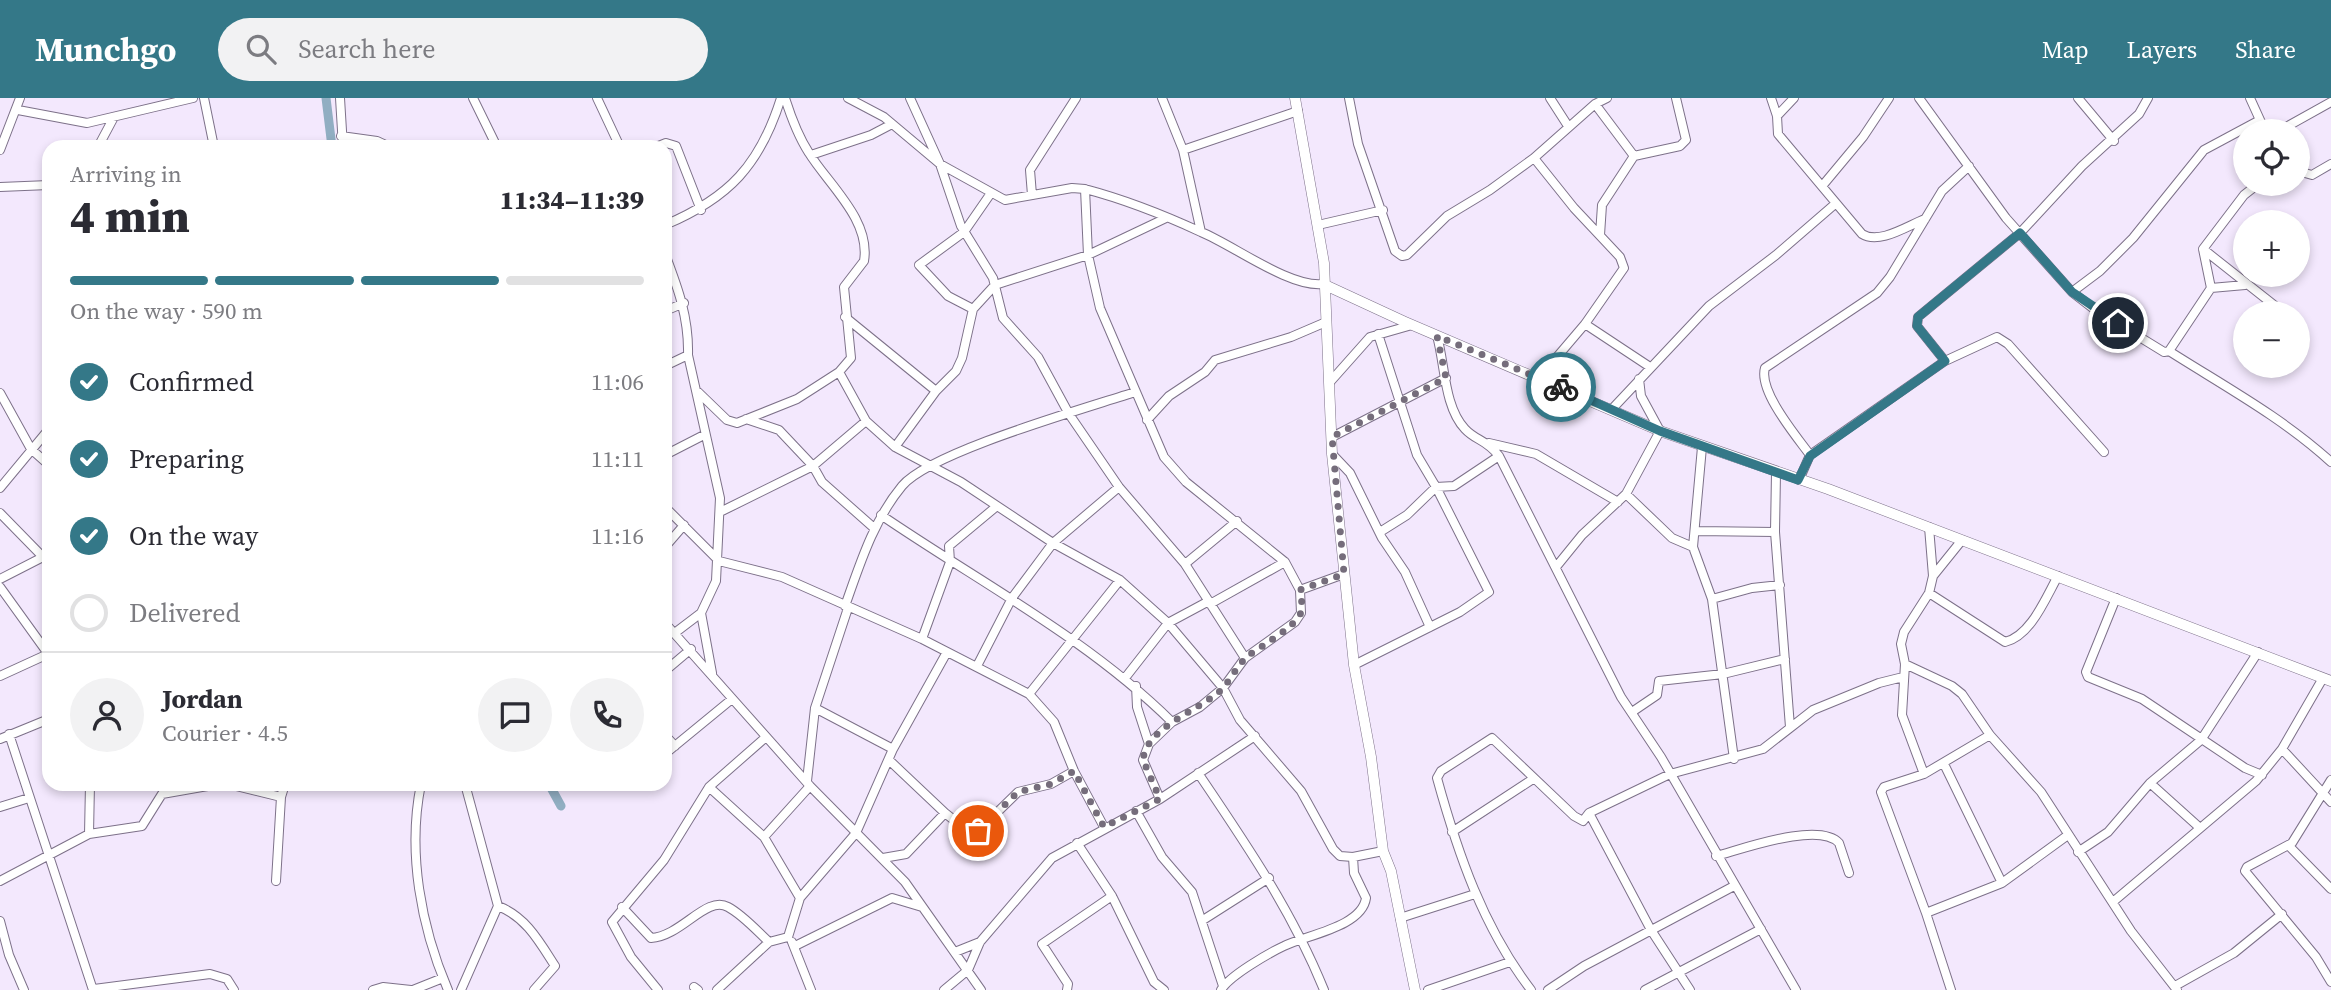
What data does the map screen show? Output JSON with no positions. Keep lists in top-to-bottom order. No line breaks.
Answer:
{"page":{"header":"Munchgo","search":"Search here","nav":["Map","Layers","Share"],"map_buttons":["+","−"],"heading":["4 min","Arriving in","11:34–11:39"],"panel":["Jordan","Courier · 4.5"],"bar":"On the way · 590 m","list":[["Confirmed","11:06"],["Preparing","11:11"],["On the way","11:16"],"Delivered"]}}
